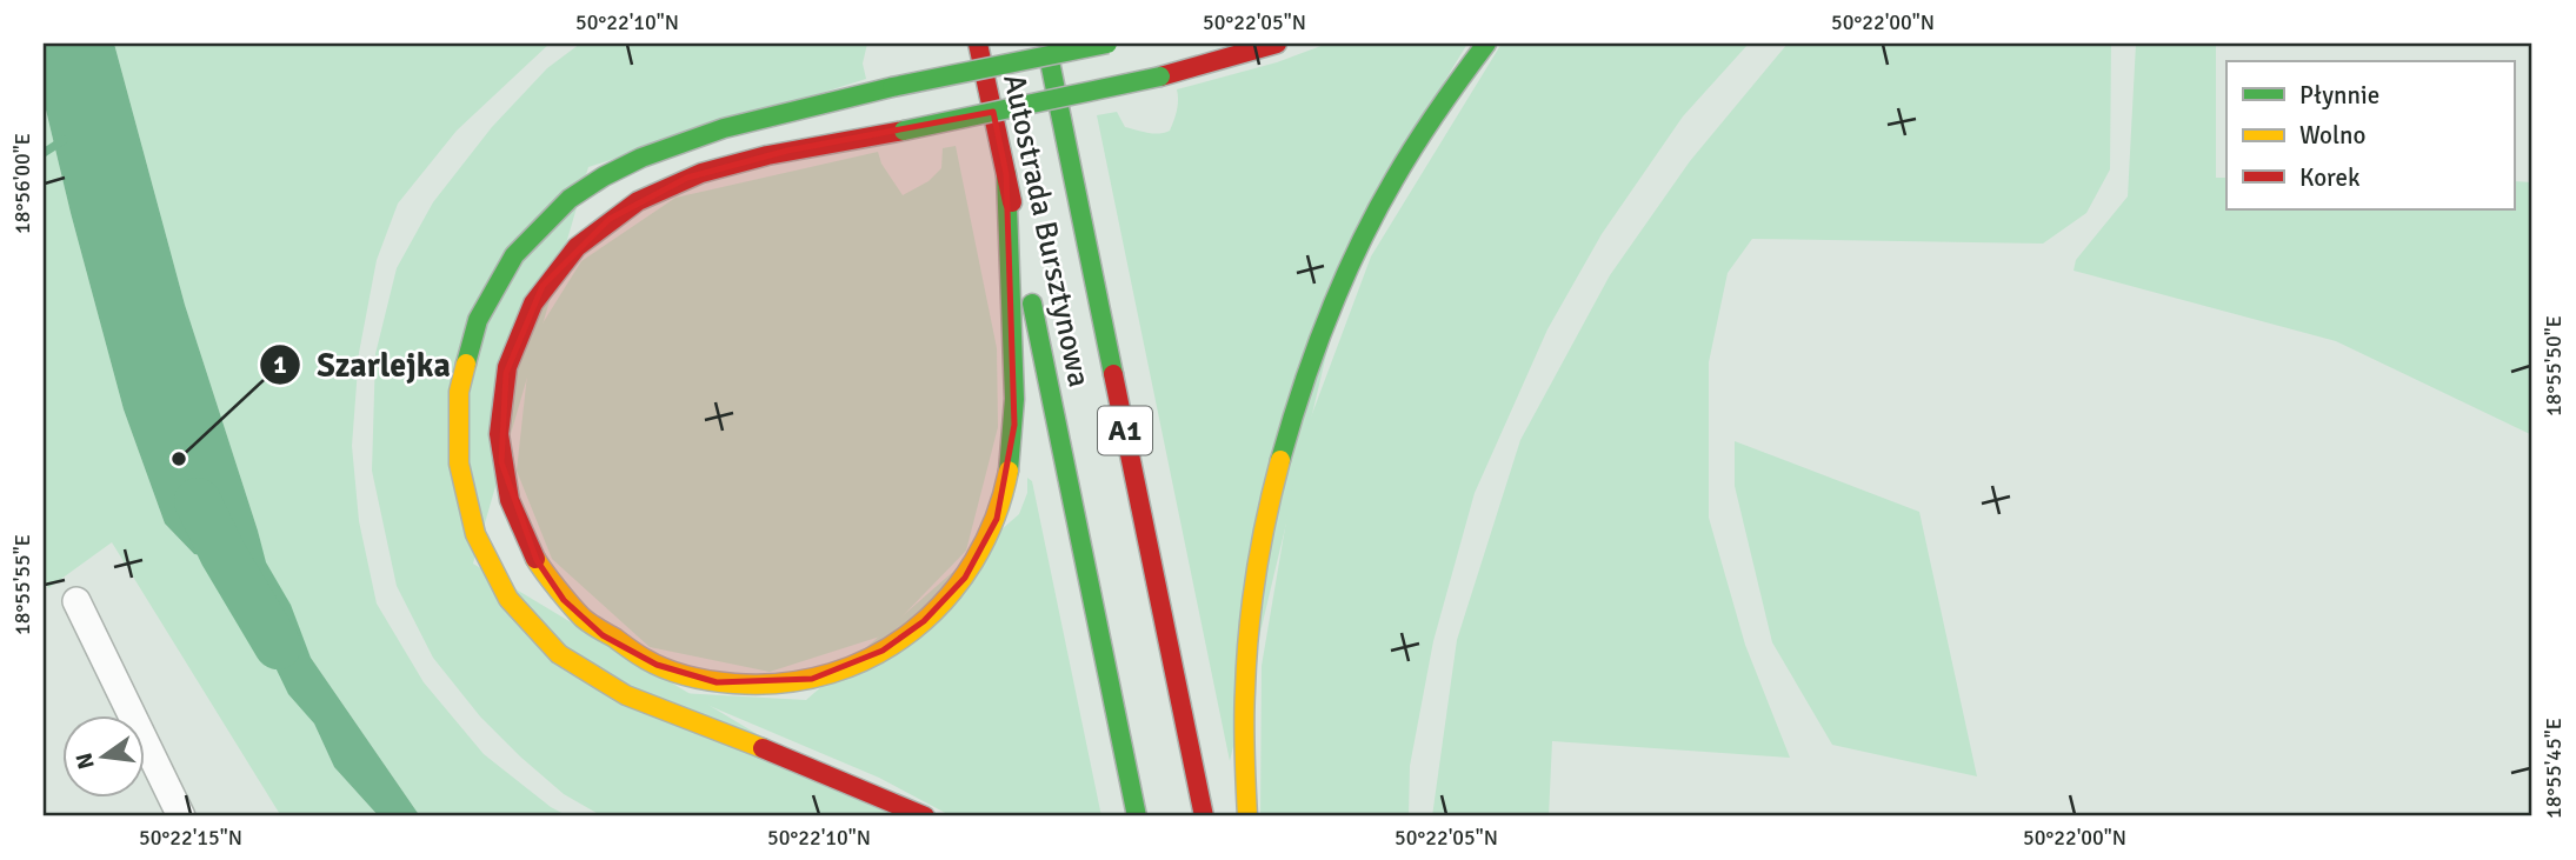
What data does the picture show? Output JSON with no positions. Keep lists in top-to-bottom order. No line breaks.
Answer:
{"streets":{"highway":["Autostrada Bursztynowa","A1"]},"places":["Szarlejka"],"legend":["Płynnie","Wolno","Korek"],"north":"left","coordinates":["50°22'10\"N","50°22'05\"N","50°22'00\"N","18°56'00\"E","18°55'50\"E","18°55'55\"E","18°55'45\"E","50°22'15\"N"]}
